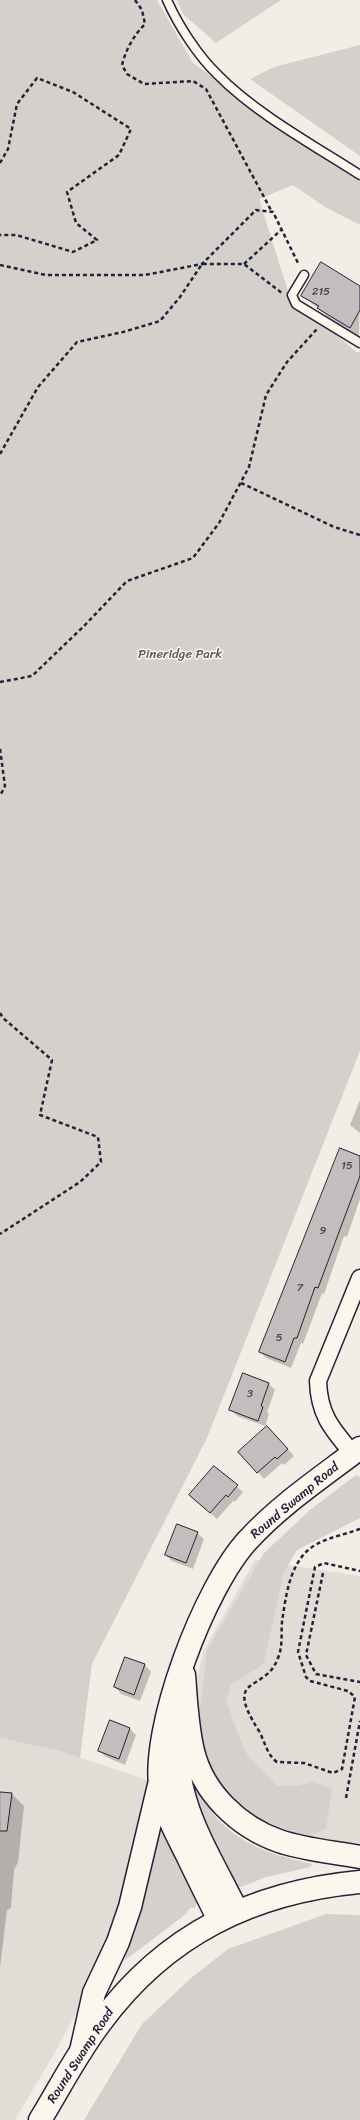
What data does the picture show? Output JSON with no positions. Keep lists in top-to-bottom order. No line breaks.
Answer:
{"streets":{"main road":["Round Swamp Road"]},"parks":["Pineridge Park"],"house_numbers":["215","15","9","7","5","3"]}
